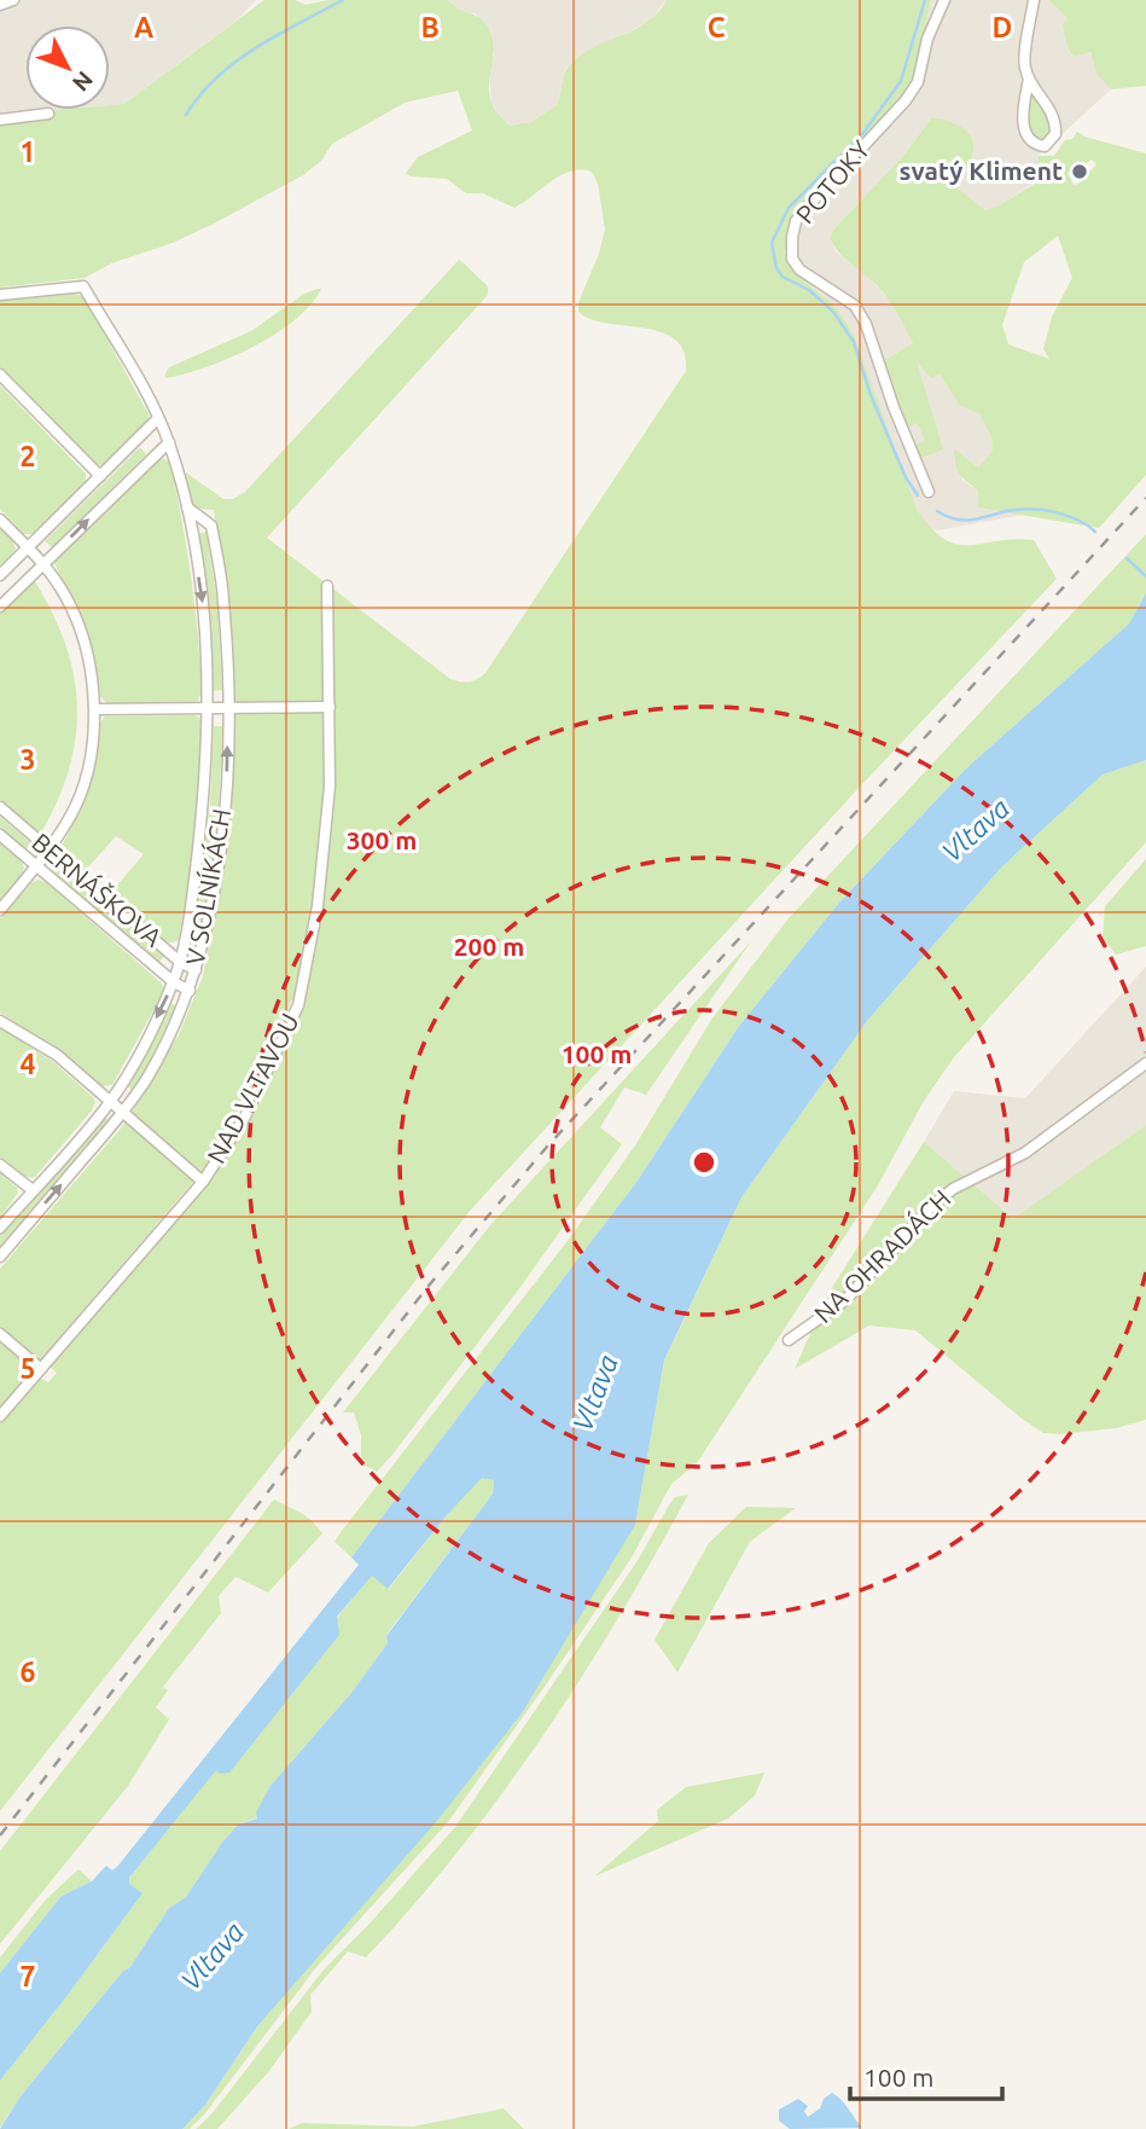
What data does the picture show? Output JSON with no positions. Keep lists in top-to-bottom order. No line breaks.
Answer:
{"streets":{"street":["POTOKY","V SOLNÍKÁCH","BERNÁŠKOVA","NAD VLTAVOU","NA OHRADÁCH"]},"crossings":[["V SOLNÍKÁCH","BERNÁŠKOVA"]],"water":["Vltava"],"places":["svatý Kliment"],"scale_bar":"100 m","north":"bottom right","grid":{"columns":["A","B","C","D"],"rows":["1","2","3","4","5","6","7"]},"rings":["300 m","200 m","100 m"]}
